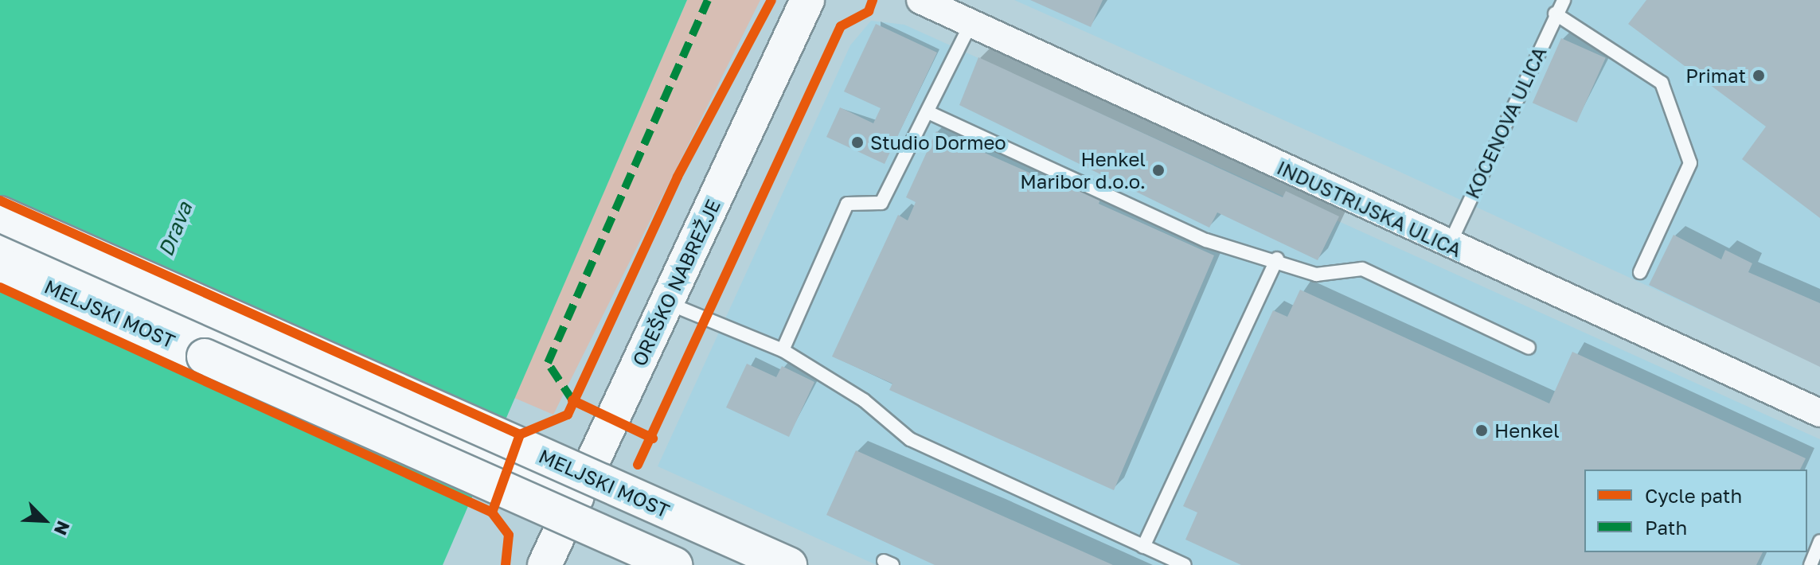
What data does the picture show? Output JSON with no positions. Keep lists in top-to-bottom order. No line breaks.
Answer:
{"streets":{"highway":["MELJSKI MOST"],"street":["INDUSTRIJSKA ULICA","OREŠKO NABREŽJE"],"lane":["KOCENOVA ULICA"]},"crossings":[["KOCENOVA ULICA","INDUSTRIJSKA ULICA"],["OREŠKO NABREŽJE","MELJSKI MOST"]],"water":["Drava"],"places":["Primat","Studio Dormeo","Henkel Maribor d.o.o.","Henkel"],"legend":["Cycle path","Path"],"north":"bottom right"}
